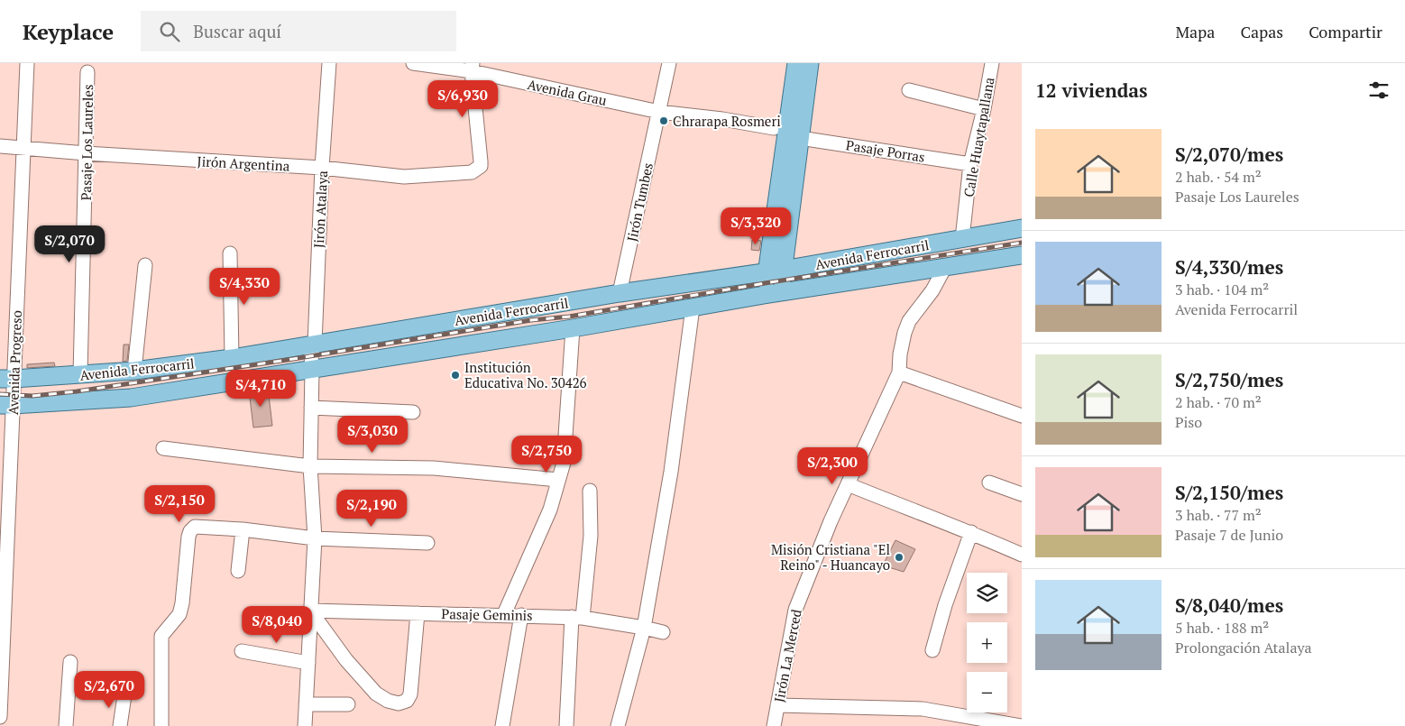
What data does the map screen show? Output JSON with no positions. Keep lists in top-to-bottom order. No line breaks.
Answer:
{"streets":{"main road":["Avenida Ferrocarril"],"street":["Avenida Grau","Calle Huaytapallana","Pasaje Los Laureles","Pasaje Porras","Jirón Argentina","Jirón Tumbes","Jirón Atalaya","Avenida Progreso","Pasaje Geminis","Jirón La Merced"]},"crossings":[["Avenida Grau","Jirón Argentina"],["Avenida Grau","Jirón Tumbes"],["Calle Huaytapallana","Pasaje Porras"],["Calle Huaytapallana","Avenida Ferrocarril"],["Pasaje Los Laureles","Jirón Argentina"],["Pasaje Los Laureles","Avenida Ferrocarril"],["Jirón Argentina","Jirón Atalaya"],["Jirón Argentina","Avenida Progreso"],["Jirón Tumbes","Avenida Ferrocarril"],["Jirón Atalaya","Avenida Ferrocarril"],["Jirón Atalaya","Pasaje Geminis"],["Avenida Ferrocarril","Avenida Progreso"],["Avenida Ferrocarril","Jirón La Merced"]],"places":["Chrarapa Rosmeri","Institución Educativa No. 30426","Misión Cristiana \"El Reino\" - Huancayo"],"page":{"header":"Keyplace","search":"Buscar aquí","nav":["Mapa","Capas","Compartir"],"heading":"12 viviendas","price":["S/6,930","S/3,320","S/2,070","S/4,330","S/4,710","S/3,030","S/2,750","S/2,300","S/2,150","S/2,190","S/8,040","S/2,670"],"list":[{"name":"S/2,070/mes","note":"2 hab. · 54 m² · Pasaje Los Laureles"},{"name":"S/4,330/mes","note":"3 hab. · 104 m² · Avenida Ferrocarril"},{"name":"S/2,750/mes","note":"2 hab. · 70 m² · Piso"},{"name":"S/2,150/mes","note":"3 hab. · 77 m² · Pasaje 7 de Junio"},{"name":"S/8,040/mes","note":"5 hab. · 188 m² · Prolongación Atalaya"}],"map_buttons":["+","−"]}}
